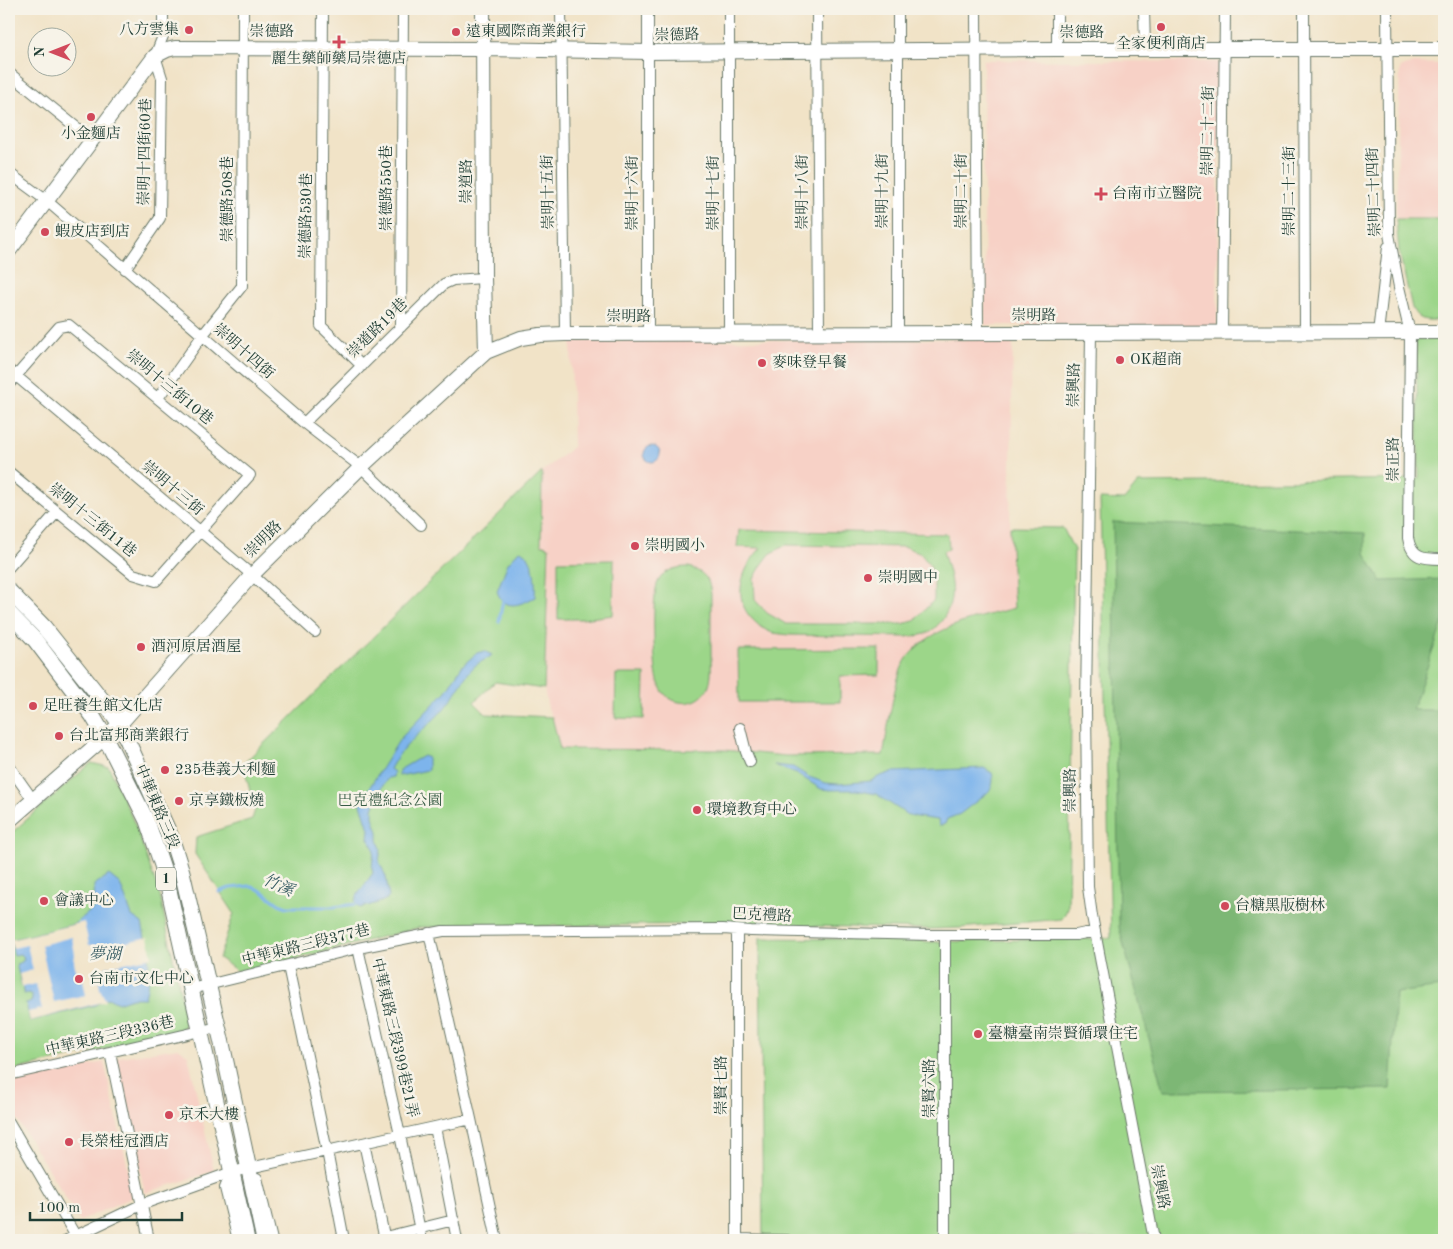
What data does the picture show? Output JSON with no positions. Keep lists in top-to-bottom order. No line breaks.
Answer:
{"streets":{"main road":["中華東路三段","1"],"street":["崇德路","崇明二十二街","崇明十四街60巷","崇道路","崇德路550巷","崇明十九街","崇明二十街","崇明二十三街","崇明十五街","崇明十八街","崇明二十四街","崇明十六街","崇明十七街","崇德路508巷","崇德路530巷","崇明路","崇道路19巷","崇明十四街","崇興路","崇明十三街10巷","崇正路","崇明十三街","崇明十三街11巷","巴克禮路","中華東路三段377巷","中華東路三段336巷","中華東路三段399巷21弄","崇賢七路","崇賢六路"]},"crossings":[["崇德路","崇明二十二街"],["崇德路","崇明十四街60巷"],["崇德路","崇道路"],["崇德路","崇德路550巷"],["崇德路","崇明十九街"],["崇德路","崇明二十街"],["崇德路","崇明二十三街"],["崇德路","崇明十五街"],["崇德路","崇明十八街"],["崇德路","崇明二十四街"],["崇德路","崇明十六街"],["崇德路","崇明十七街"],["崇德路","崇德路508巷"],["崇德路","崇德路530巷"],["崇明二十二街","崇明路"],["崇明十四街60巷","崇明十四街"],["崇道路","崇明路"],["崇道路","崇道路19巷"],["崇德路550巷","崇道路19巷"],["崇明十九街","崇明路"],["崇明二十街","崇明路"],["崇明二十三街","崇明路"],["崇明十五街","崇明路"],["崇明十八街","崇明路"],["崇明二十四街","崇明路"],["崇明二十四街","崇正路"],["崇明十六街","崇明路"],["崇明十七街","崇明路"],["崇德路508巷","崇明十四街"],["崇德路508巷","崇明十三街10巷"],["崇德路530巷","崇道路19巷"],["崇明路","崇明十四街"],["崇明路","崇興路"],["崇明路","崇正路"],["崇明路","崇明十三街"],["崇明路","中華東路三段"],["崇道路19巷","崇明十四街"],["崇興路","巴克禮路"],["崇明十三街10巷","崇明十三街"],["崇明十三街10巷","崇明十三街11巷"],["崇明十三街","崇明十三街11巷"],["中華東路三段","中華東路三段377巷"],["中華東路三段","中華東路三段336巷"],["巴克禮路","中華東路三段377巷"],["巴克禮路","崇賢七路"],["巴克禮路","崇賢六路"],["中華東路三段377巷","中華東路三段399巷21弄"]],"water":["竹溪","夢湖"],"parks":["巴克禮紀念公園"],"places":{"other":["全家便利商店","八方雲集","遠東國際商業銀行","小金麵店","蝦皮店到店","OK超商","麥味登早餐","崇明國小","崇明國中","酒河原居酒屋","足旺養生館文化店","台北富邦商業銀行","235巷義大利麵","京享鐵板燒","環境教育中心","會議中心","台糖黑版樹林","台南市文化中心","臺糖臺南崇賢循環住宅","京禾大樓","長榮桂冠酒店"],"health":["麗生藥師藥局崇德店","台南市立醫院"]},"scale_bar":"100 m","north":"left"}
